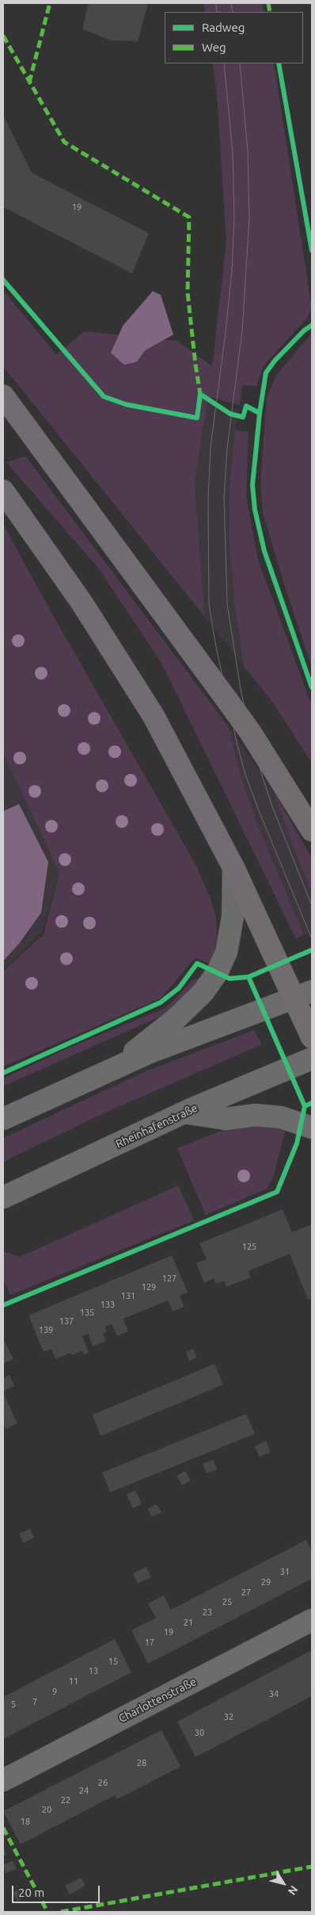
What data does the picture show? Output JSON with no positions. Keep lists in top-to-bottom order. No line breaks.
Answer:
{"streets":{"main road":["Rheinhafenstraße","Charlottenstraße"]},"house_numbers":["19","125","127","129","131","133","135","137","139","31","29","27","25","23","21","19","17","15","13","11","9","34","7","5","32","30","28","26","24","22","20","18"],"legend":["Radweg","Weg"],"scale_bar":"20 m","north":"bottom right"}
